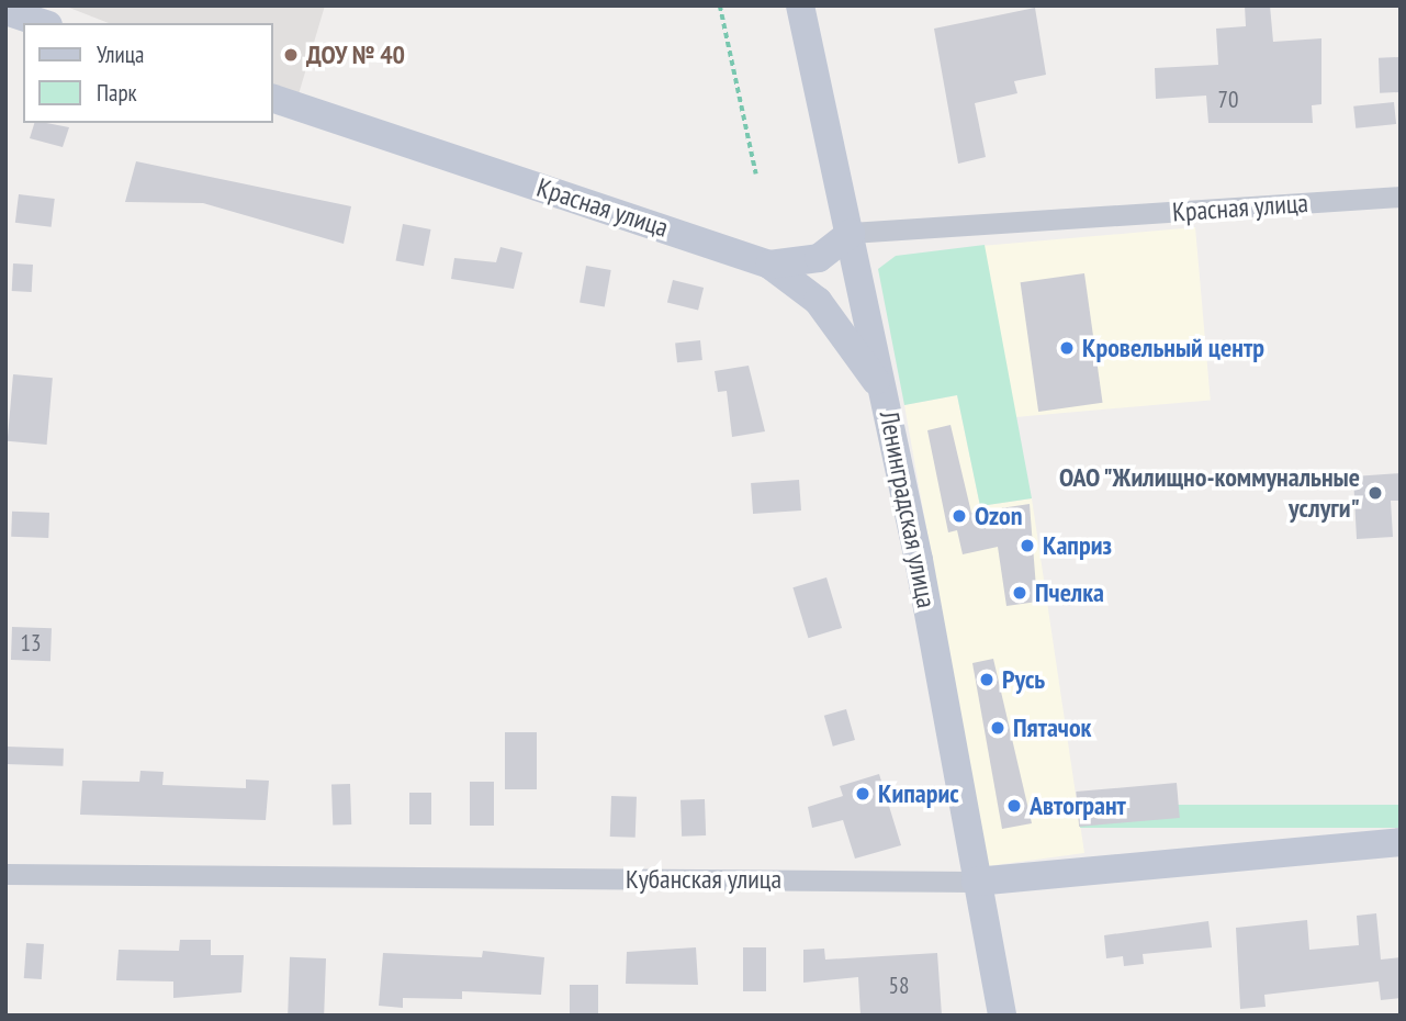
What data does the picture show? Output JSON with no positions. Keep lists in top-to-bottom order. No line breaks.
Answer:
{"streets":{"street":["Красная улица","Ленинградская улица","Кубанская улица"]},"crossings":[["Красная улица","Ленинградская улица"],["Ленинградская улица","Кубанская улица"]],"places":["ДОУ № 40","Кровельный центр","ОАО \"Жилищно-коммунальные услуги\"","Ozon","Каприз","Пчелка","Русь","Пятачок","Кипарис","Автогрант"],"house_numbers":["70","13","58"],"legend":["Улица","Парк"]}
